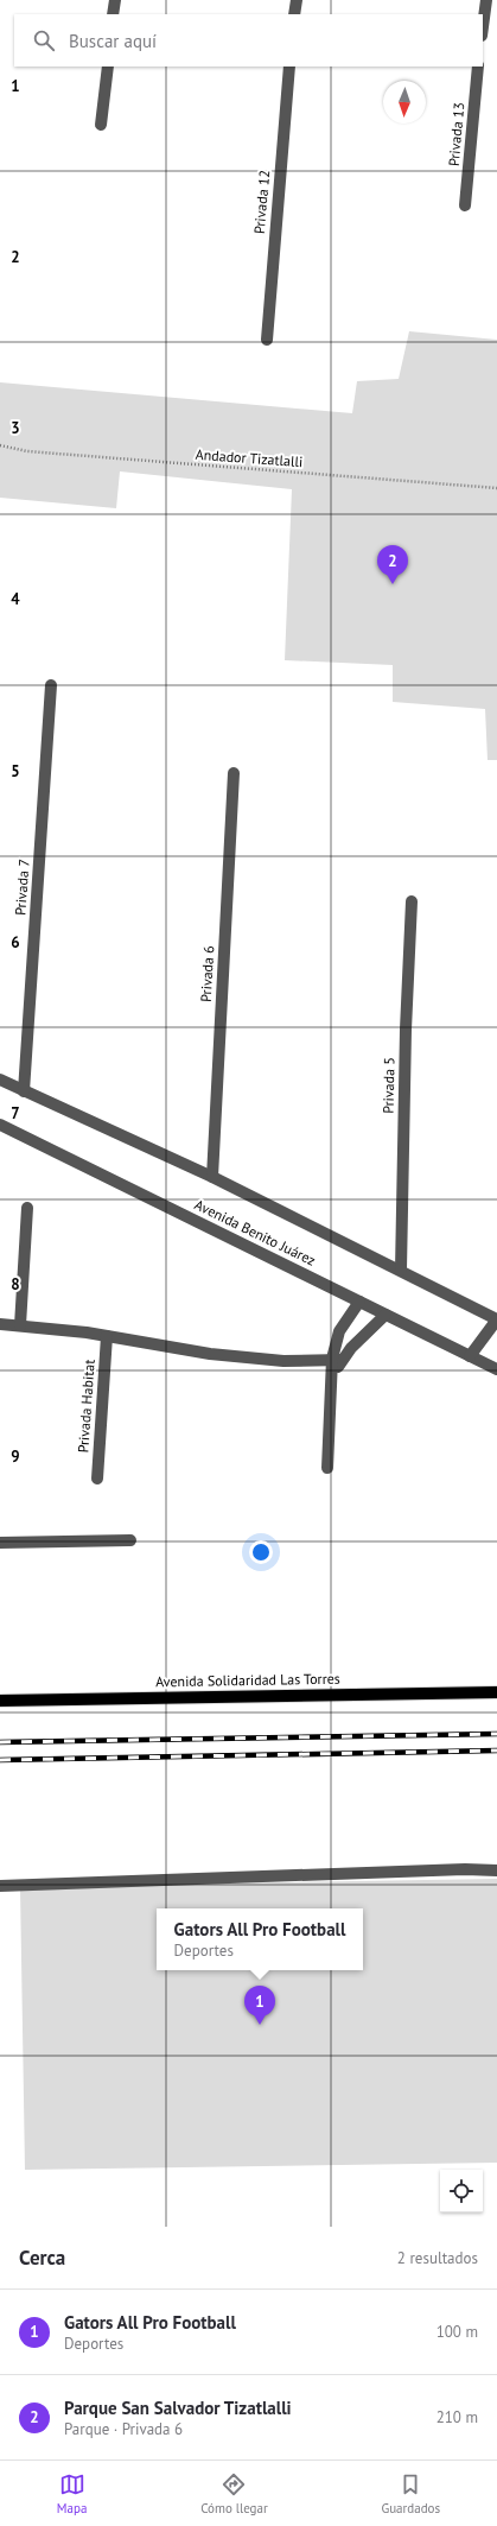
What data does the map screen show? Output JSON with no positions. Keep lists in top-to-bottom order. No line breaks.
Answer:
{"streets":{"main road":["Avenida Solidaridad Las Torres"],"street":["Privada 13","Privada 12","Privada 7","Privada 6","Privada 5","Avenida Benito Juárez","Privada Habitat"],"path":["Andador Tizatlalli"]},"north":"bottom","page":{"search":"Buscar aquí","pins":["2","1"],"popup":["Gators All Pro Football","Deportes"],"heading":["Cerca","2 resultados"],"list":[{"mark":"1","name":"Gators All Pro Football","note":"Deportes","value":"100 m"},{"mark":"2","name":"Parque San Salvador Tizatlalli","note":"Parque · Privada 6","value":"210 m"}],"nav":["Mapa","Cómo llegar","Guardados"]},"grid":{"rows":["1","2","3","4","5","6","7","8","9"]}}
